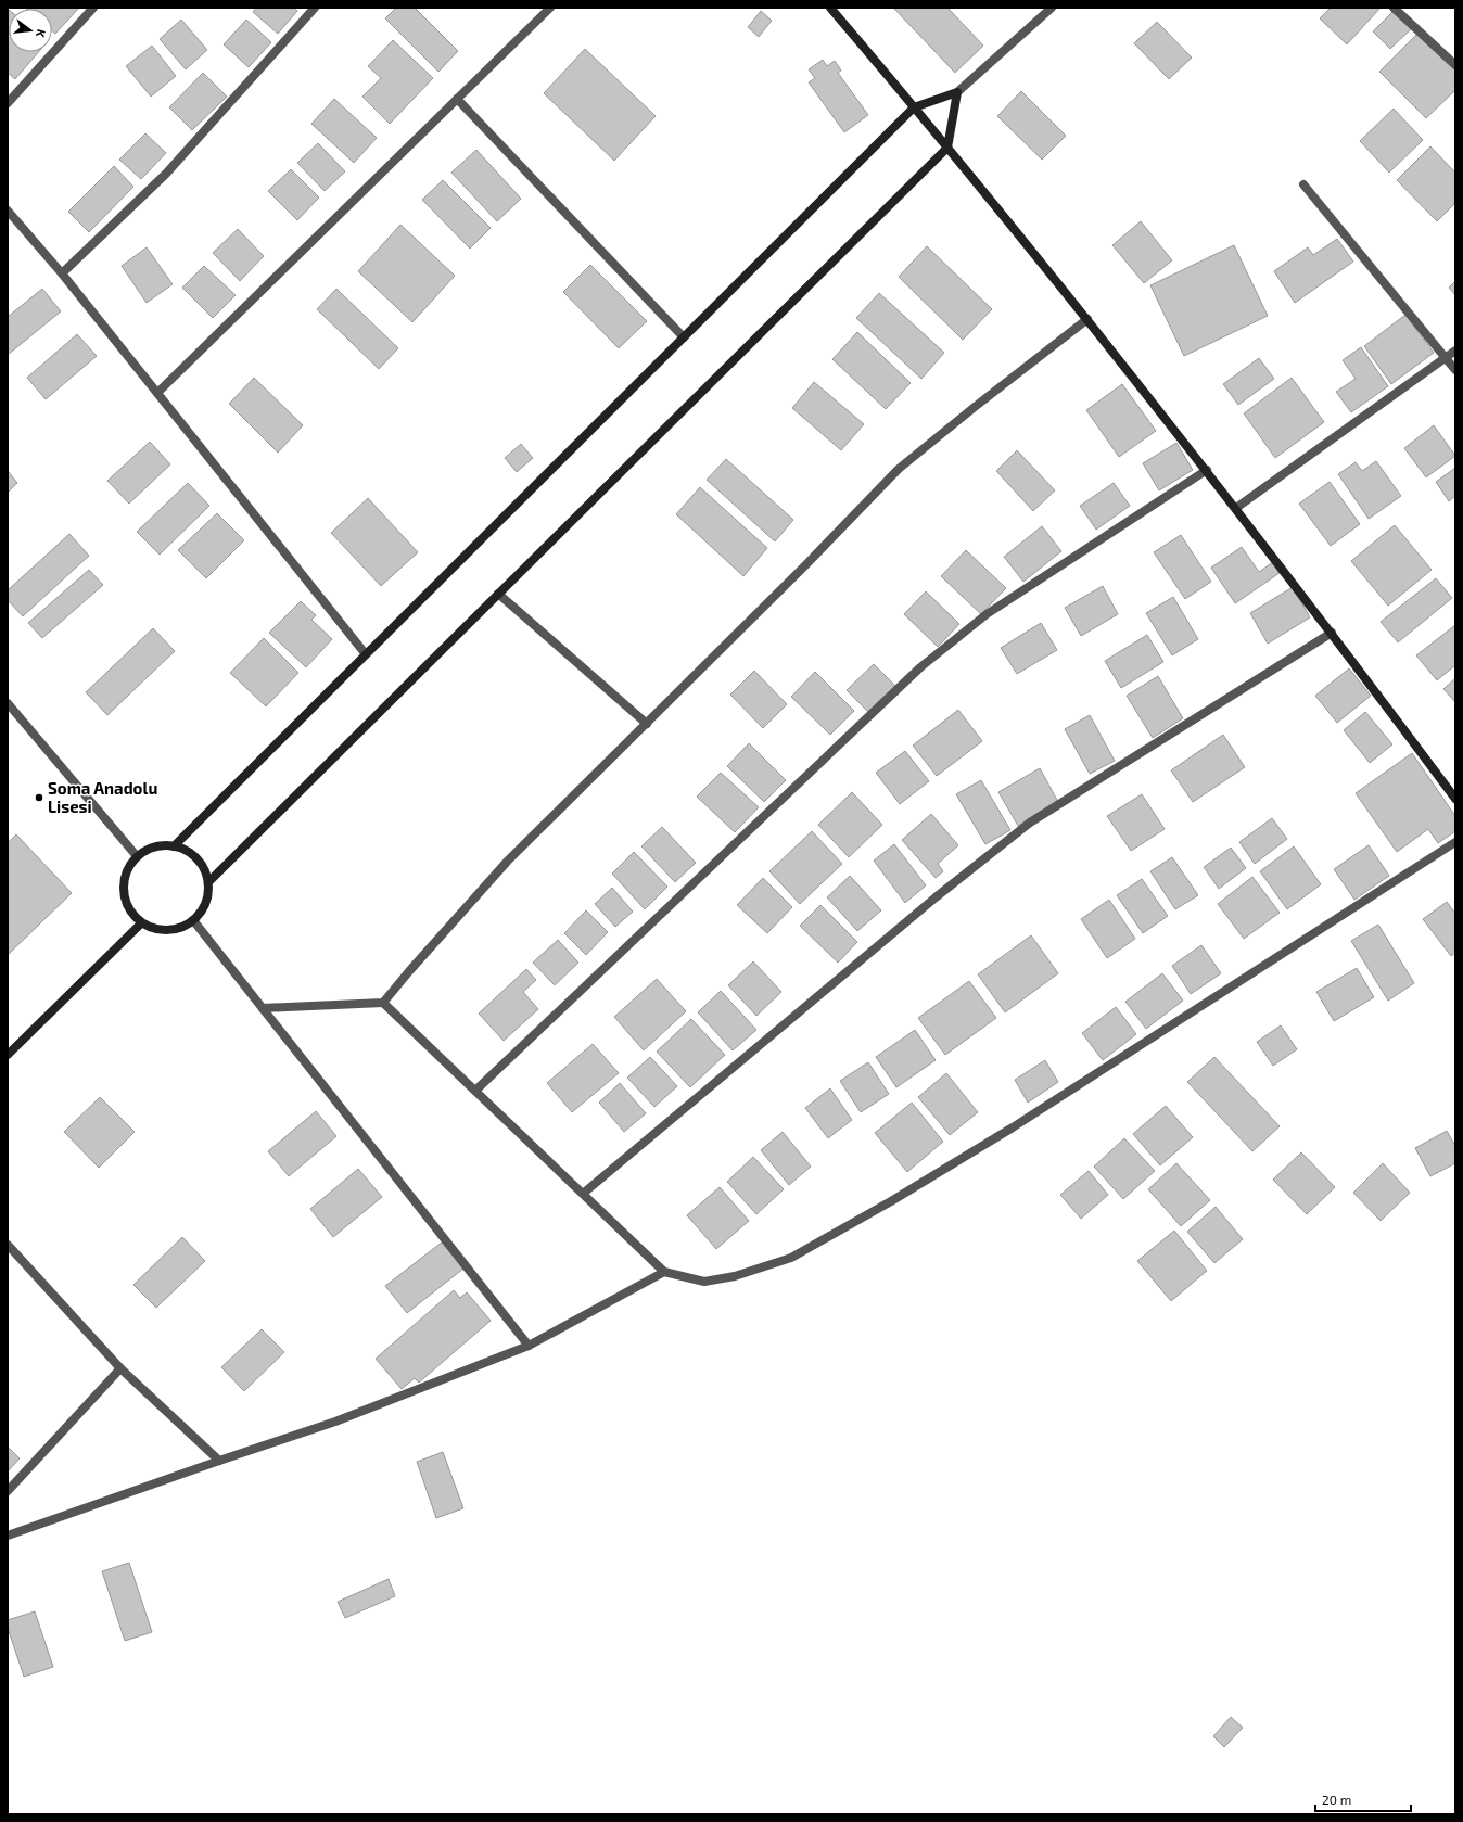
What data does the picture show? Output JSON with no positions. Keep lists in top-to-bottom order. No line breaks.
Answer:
{"places":["Soma Anadolu Lisesi"],"scale_bar":"20 m","north":"right"}
